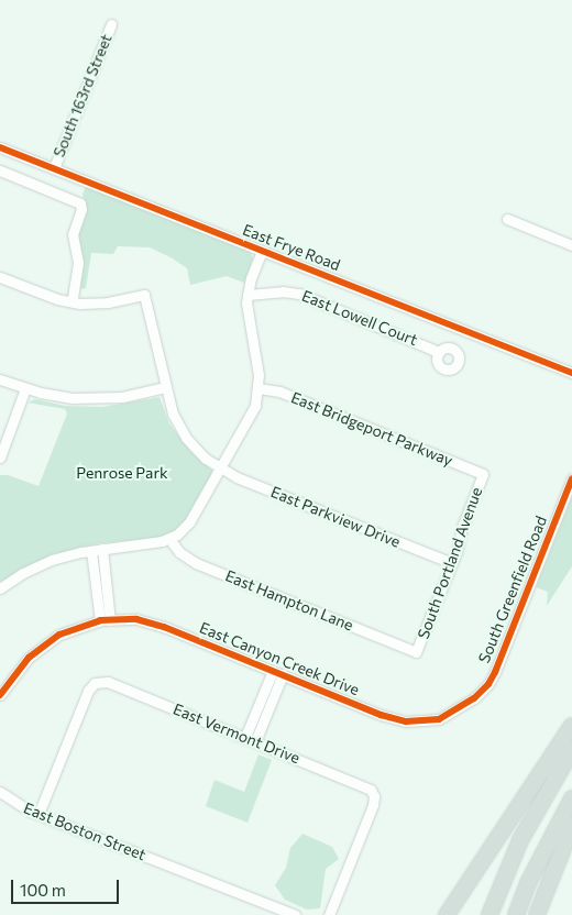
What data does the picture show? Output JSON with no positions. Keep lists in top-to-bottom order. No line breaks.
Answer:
{"streets":{"street":["South 163rd Street","East Frye Road","East Lowell Court","East Bridgeport Parkway","East Parkview Drive","South Portland Avenue","South Greenfield Road","East Hampton Lane","East Canyon Creek Drive","East Vermont Drive","East Boston Street"]},"crossings":[["South 163rd Street","East Frye Road"],["East Bridgeport Parkway","South Portland Avenue"],["East Parkview Drive","South Portland Avenue"],["South Portland Avenue","East Hampton Lane"],["South Greenfield Road","East Canyon Creek Drive"],["East Vermont Drive","East Boston Street"]],"parks":["Penrose Park"],"scale_bar":"100 m"}
